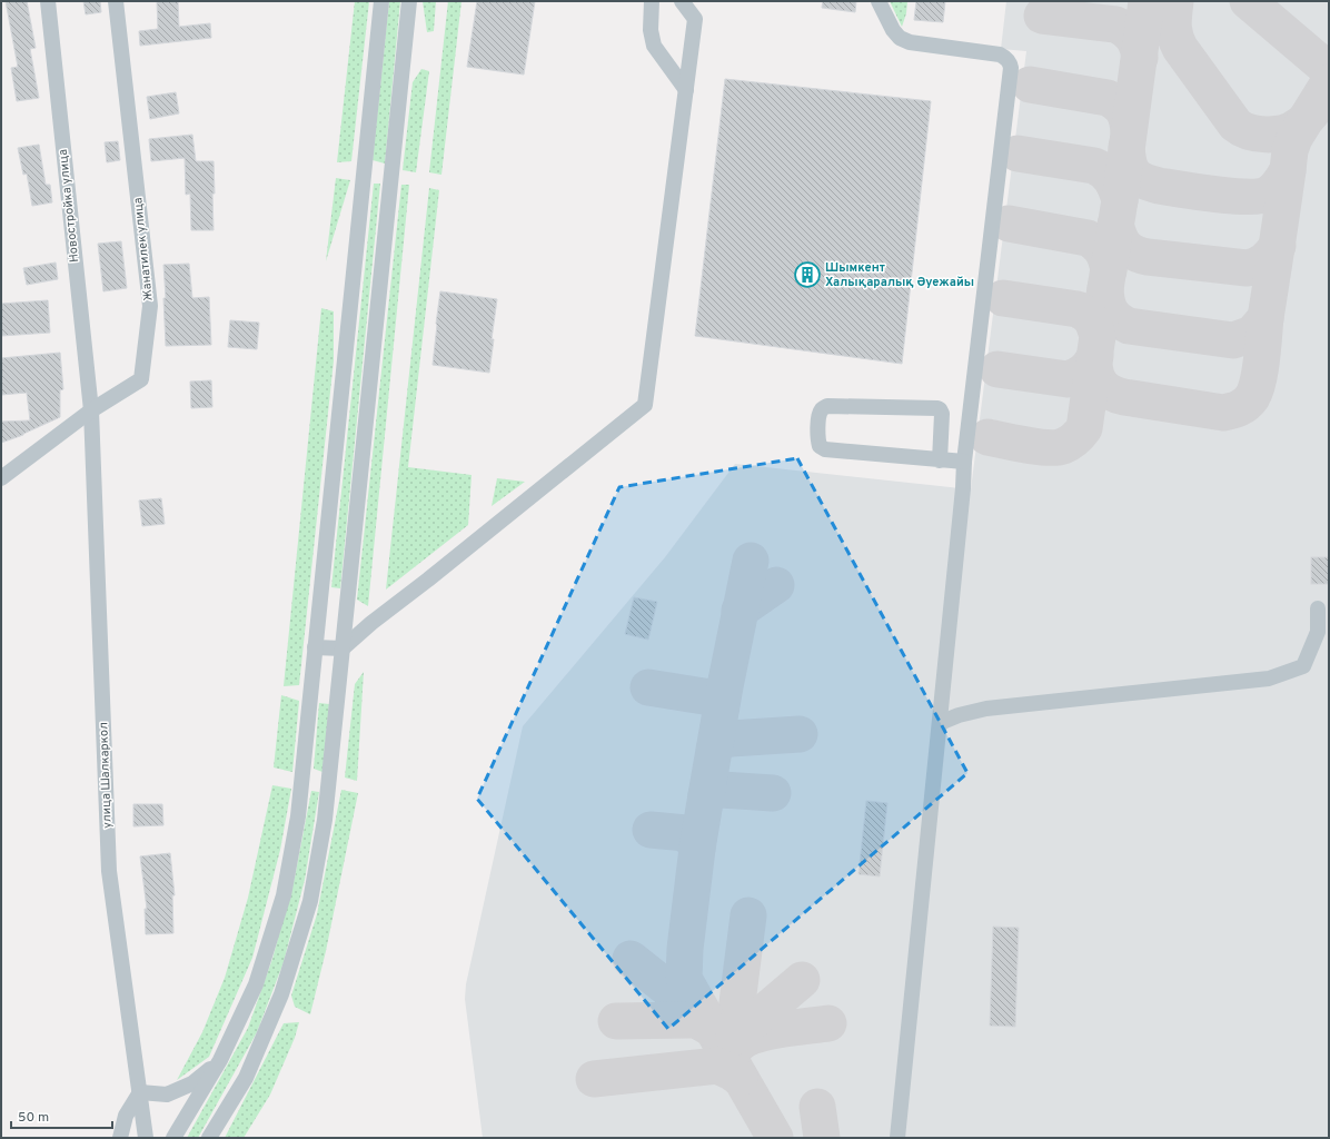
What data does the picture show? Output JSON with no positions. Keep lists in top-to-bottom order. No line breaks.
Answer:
{"streets":{"street":["Новостройка улица","Жанатилек улица","улица Шалкаркол"]},"crossings":[["Новостройка улица","Жанатилек улица"],["Новостройка улица","улица Шалкаркол"],["Жанатилек улица","улица Шалкаркол"]],"places":{"building":["Шымкент Халықаралық Әуежайы"]},"scale_bar":"50 m"}
